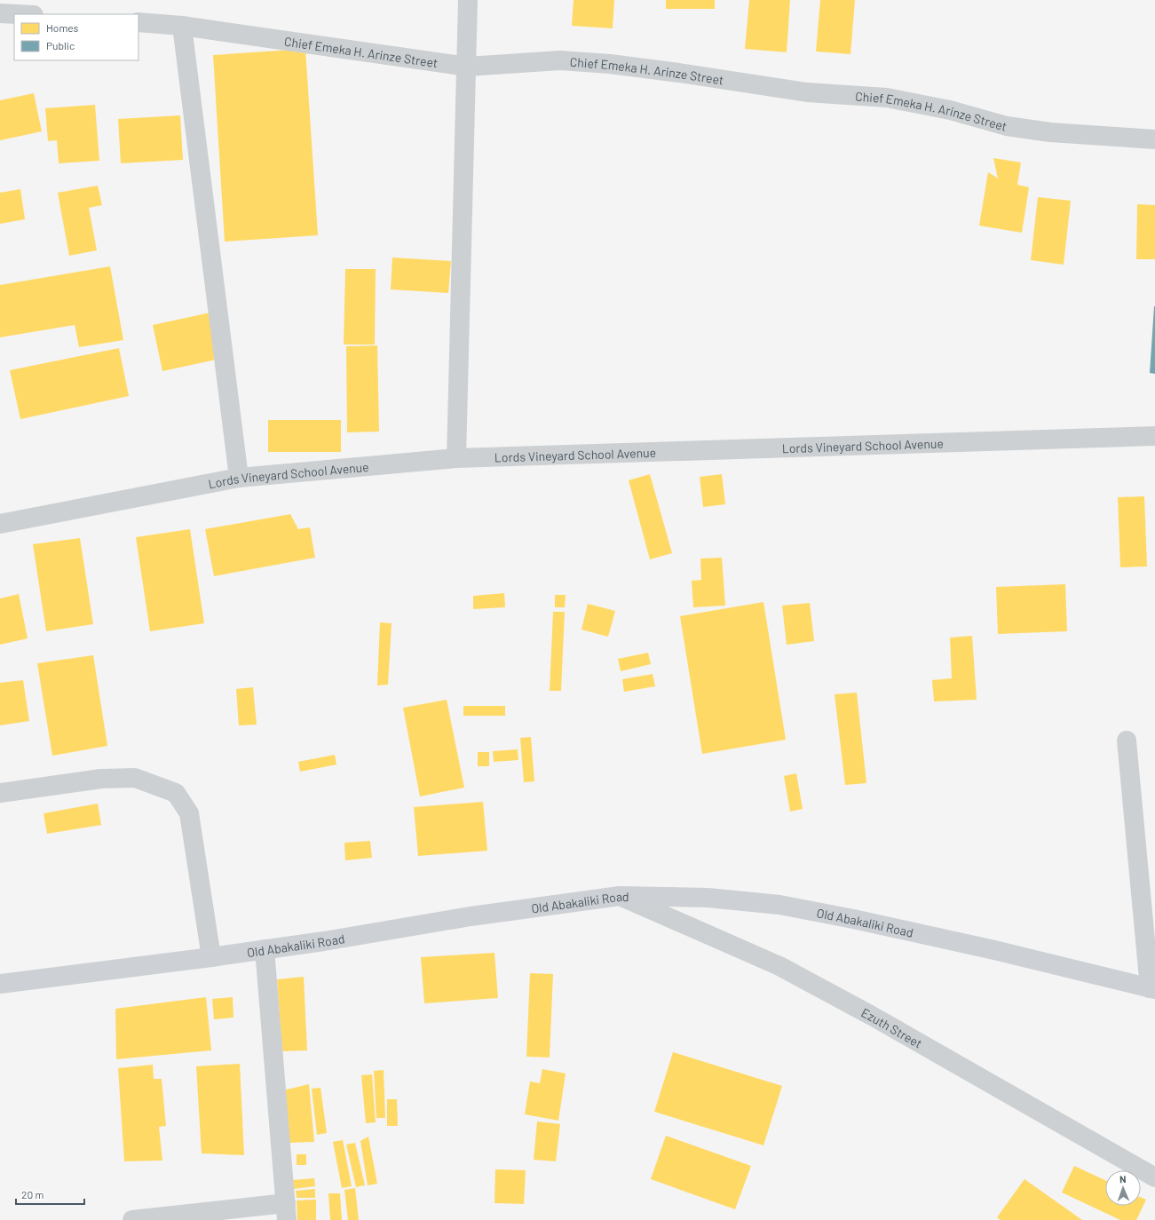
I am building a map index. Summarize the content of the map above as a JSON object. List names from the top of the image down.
{
  "streets": {
    "main road": ["Old Abakaliki Road"],
    "street": ["Chief Emeka H. Arinze Street", "Lords Vineyard School Avenue", "Ezuth Street"]
  },
  "crossings": [
    ["Old Abakaliki Road", "Ezuth Street"]
  ],
  "legend": ["Homes", "Public"],
  "scale_bar": "20 m",
  "north": "top"
}
